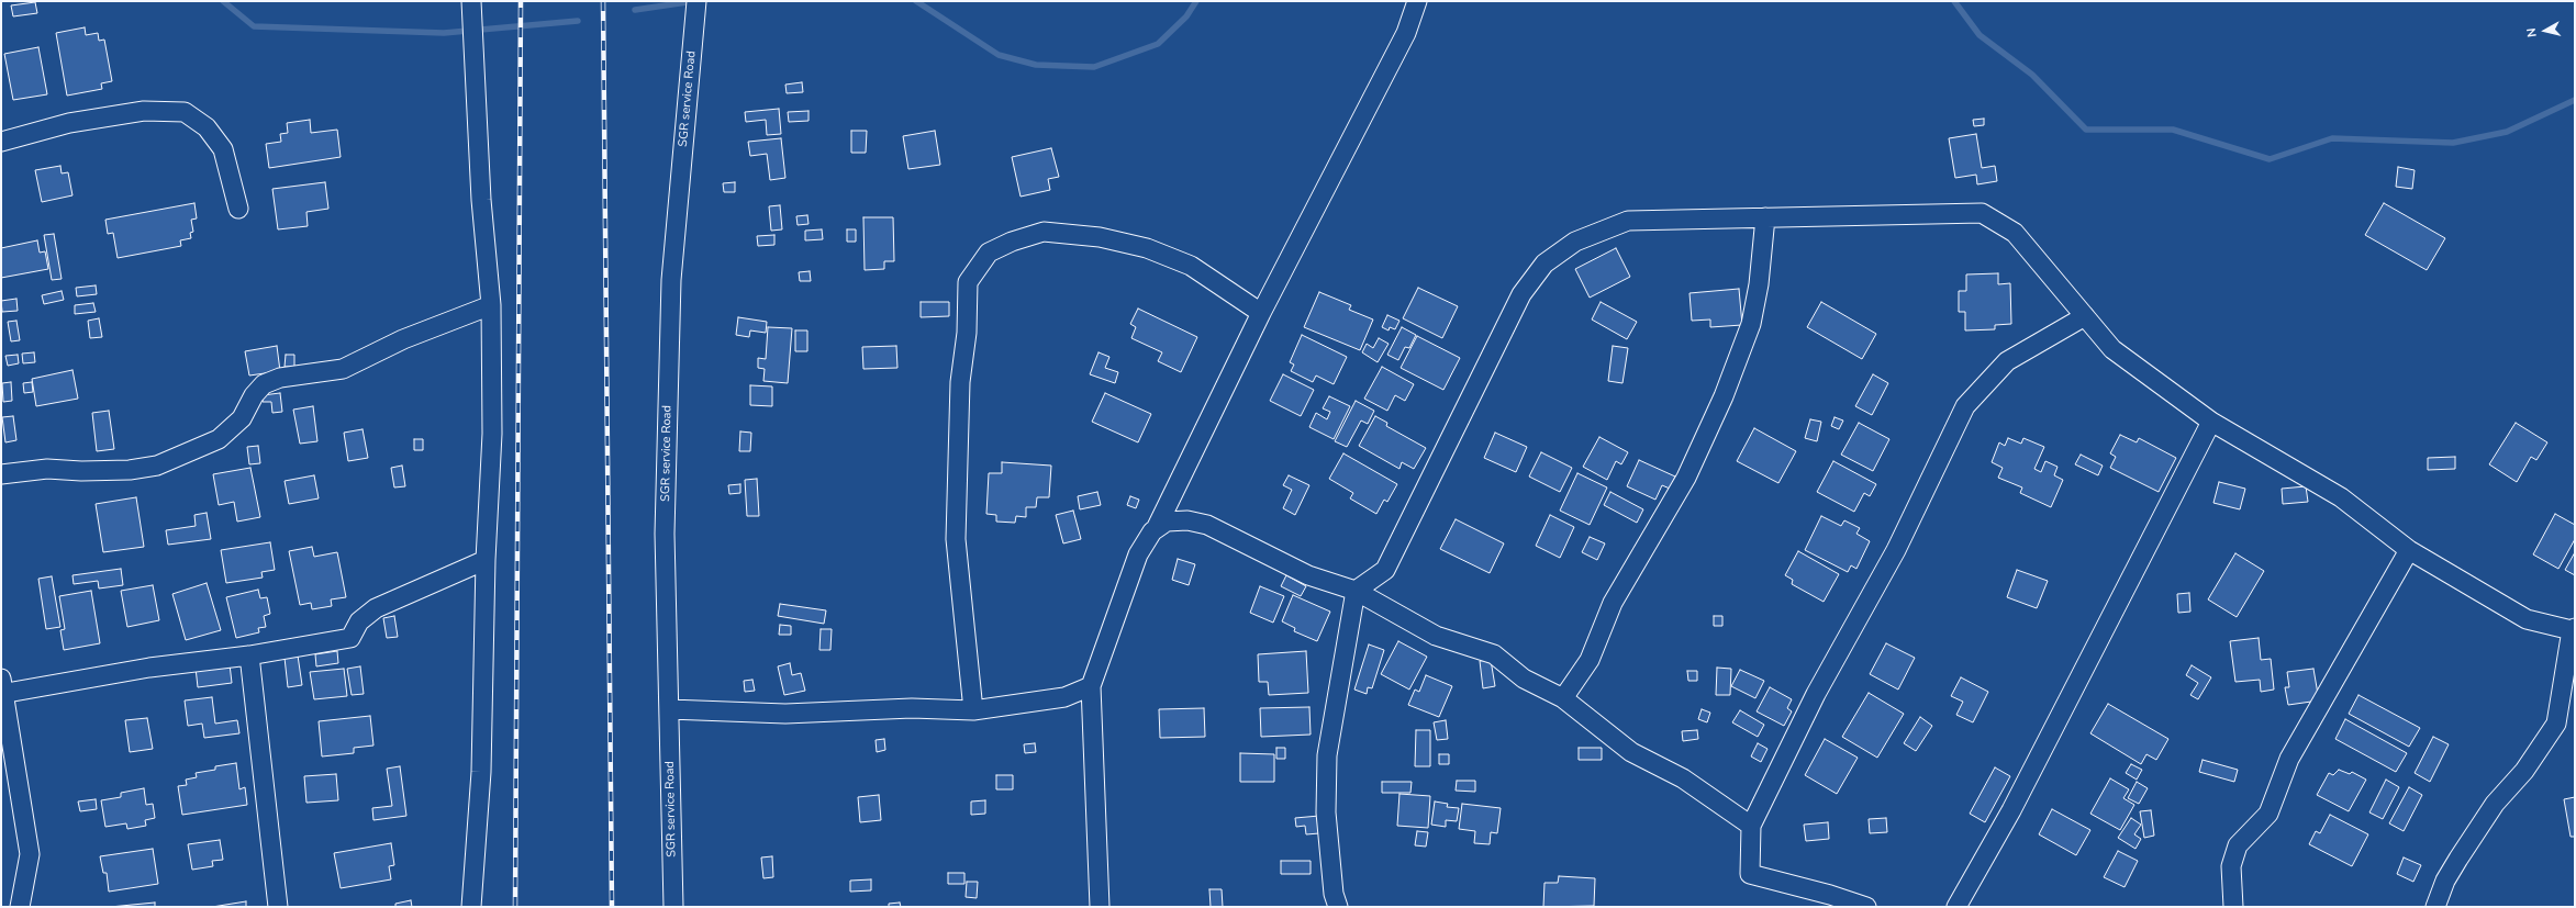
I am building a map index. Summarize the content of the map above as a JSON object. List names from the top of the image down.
{
  "streets": {
    "street": ["SGR service Road"]
  },
  "north": "left"
}
